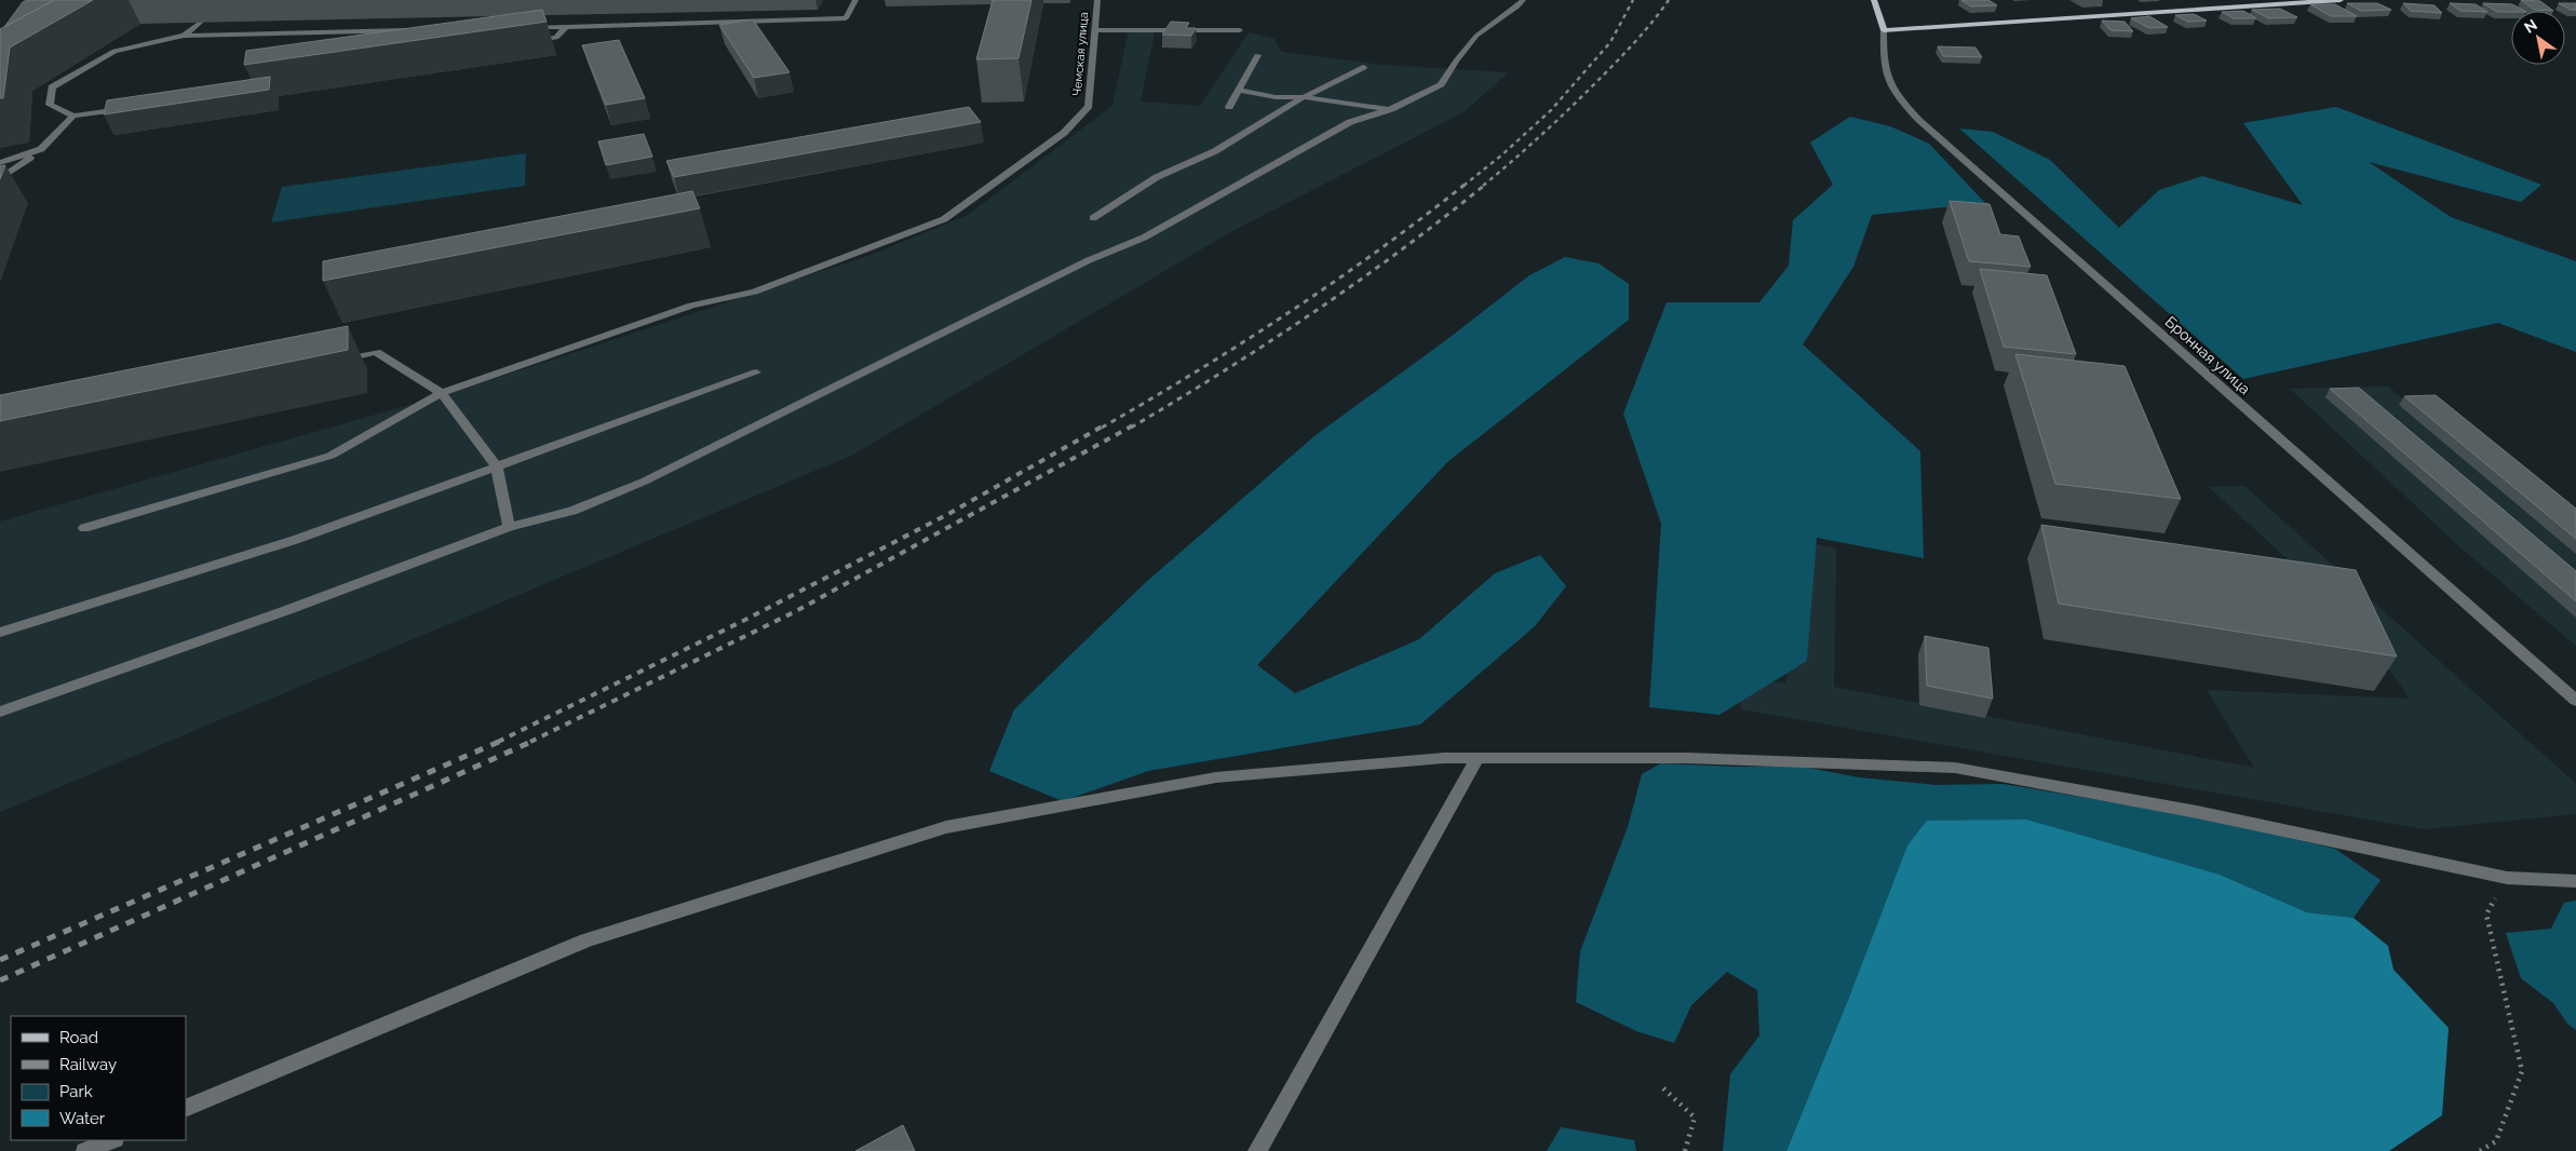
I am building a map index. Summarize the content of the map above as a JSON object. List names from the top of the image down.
{
  "streets": {
    "main road": ["Бронная улица"],
    "street": ["Чемская улица"]
  },
  "legend": [
    "Road",
    "Railway",
    "Park",
    "Water"
  ],
  "north": "top left"
}
